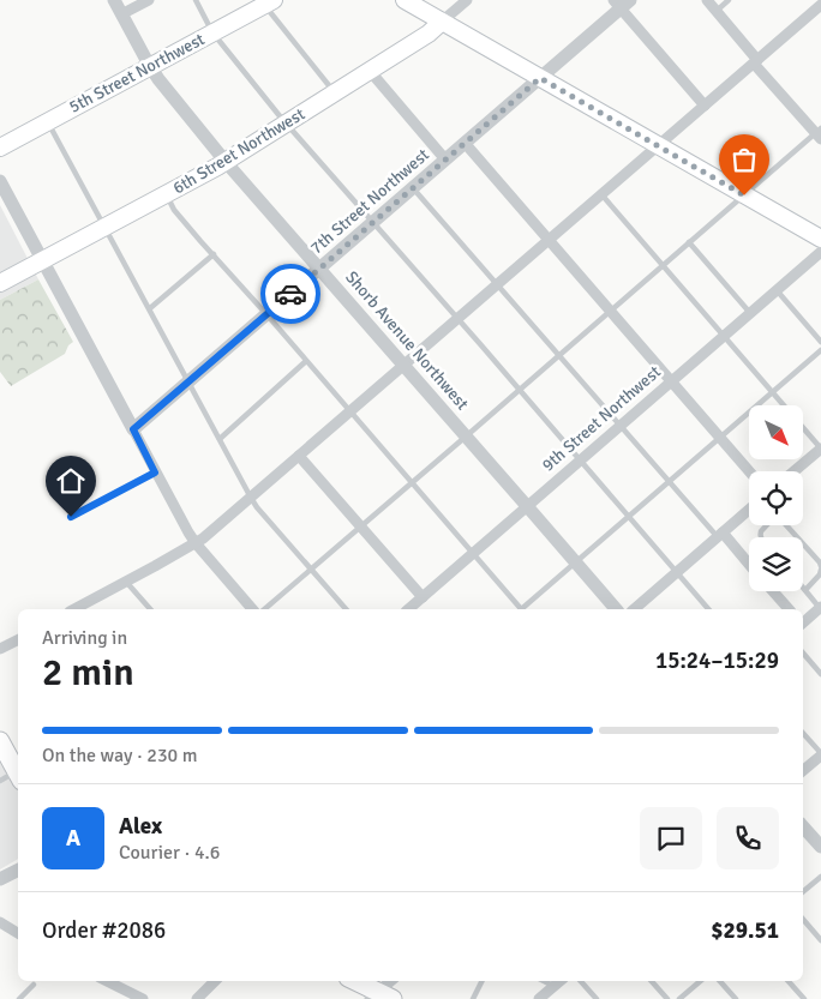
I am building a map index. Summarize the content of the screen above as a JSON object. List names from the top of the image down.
{
  "streets": {
    "main road": ["5th Street Northwest", "6th Street Northwest"],
    "street": ["7th Street Northwest", "Shorb Avenue Northwest", "9th Street Northwest"]
  },
  "crossings": [
    ["5th Street Northwest", "Shorb Avenue Northwest"],
    ["6th Street Northwest", "Shorb Avenue Northwest"],
    ["7th Street Northwest", "Shorb Avenue Northwest"],
    ["Shorb Avenue Northwest", "9th Street Northwest"]
  ],
  "north": "bottom right",
  "page": {
    "heading": ["2 min", "Arriving in", "15:24–15:29"],
    "panel": [
      "Alex",
      "Courier · 4.6",
      "Order #2086",
      "$29.51"
    ],
    "bar": "On the way · 230 m",
    "round": "A"
  }
}
